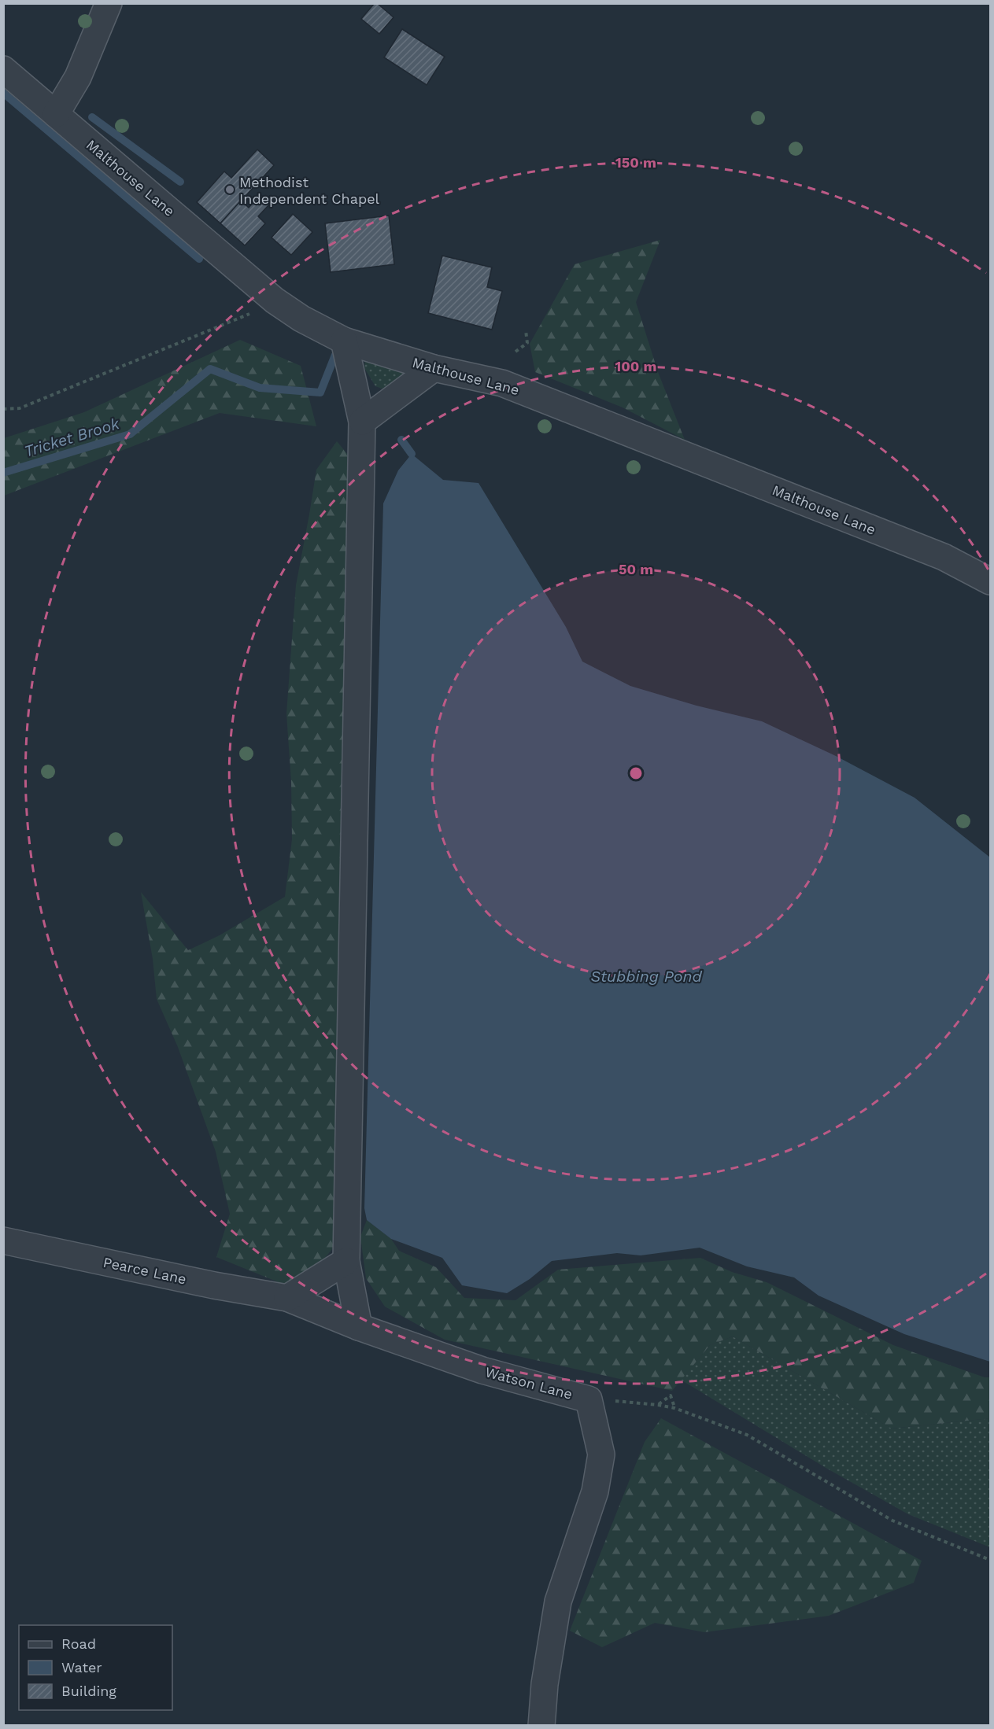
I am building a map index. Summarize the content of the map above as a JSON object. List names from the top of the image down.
{
  "streets": {
    "street": ["Malthouse Lane", "Pearce Lane", "Watson Lane"]
  },
  "crossings": [
    ["Pearce Lane", "Watson Lane"]
  ],
  "water": ["Tricket Brook", "Stubbing Pond"],
  "places": ["Methodist Independent Chapel"],
  "legend": ["Road", "Water", "Building"],
  "rings": ["150 m", "100 m", "50 m"]
}
